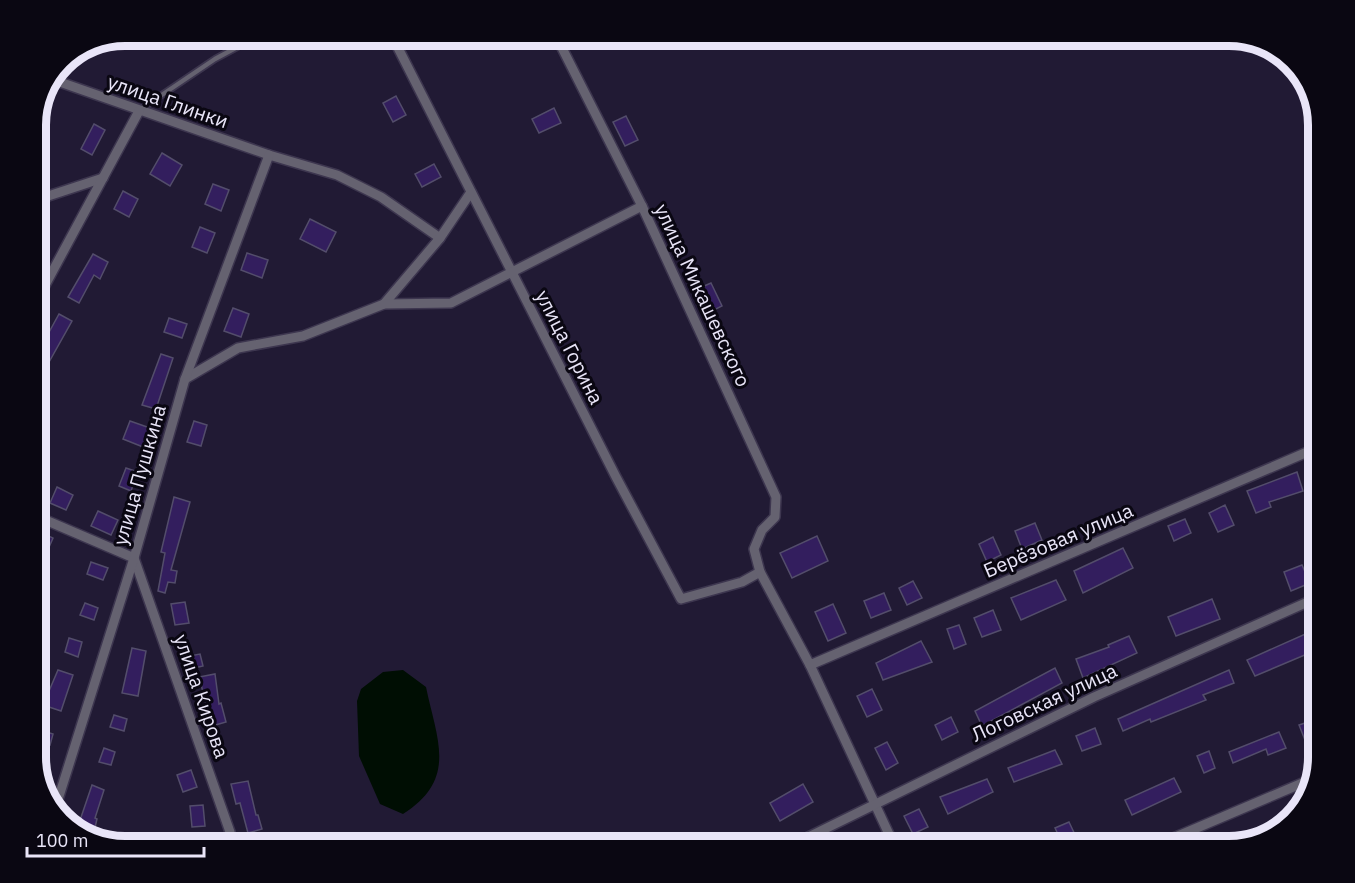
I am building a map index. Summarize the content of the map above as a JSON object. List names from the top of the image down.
{
  "streets": {
    "street": [
      "улица Глинки",
      "улица Микашевского",
      "улица Горина",
      "улица Пушкина",
      "Берёзовая улица",
      "улица Кирова",
      "Логовская улица"
    ]
  },
  "crossings": [
    ["улица Глинки", "улица Пушкина"],
    ["улица Микашевского", "улица Горина"],
    ["улица Пушкина", "улица Кирова"]
  ],
  "scale_bar": "100 m"
}
